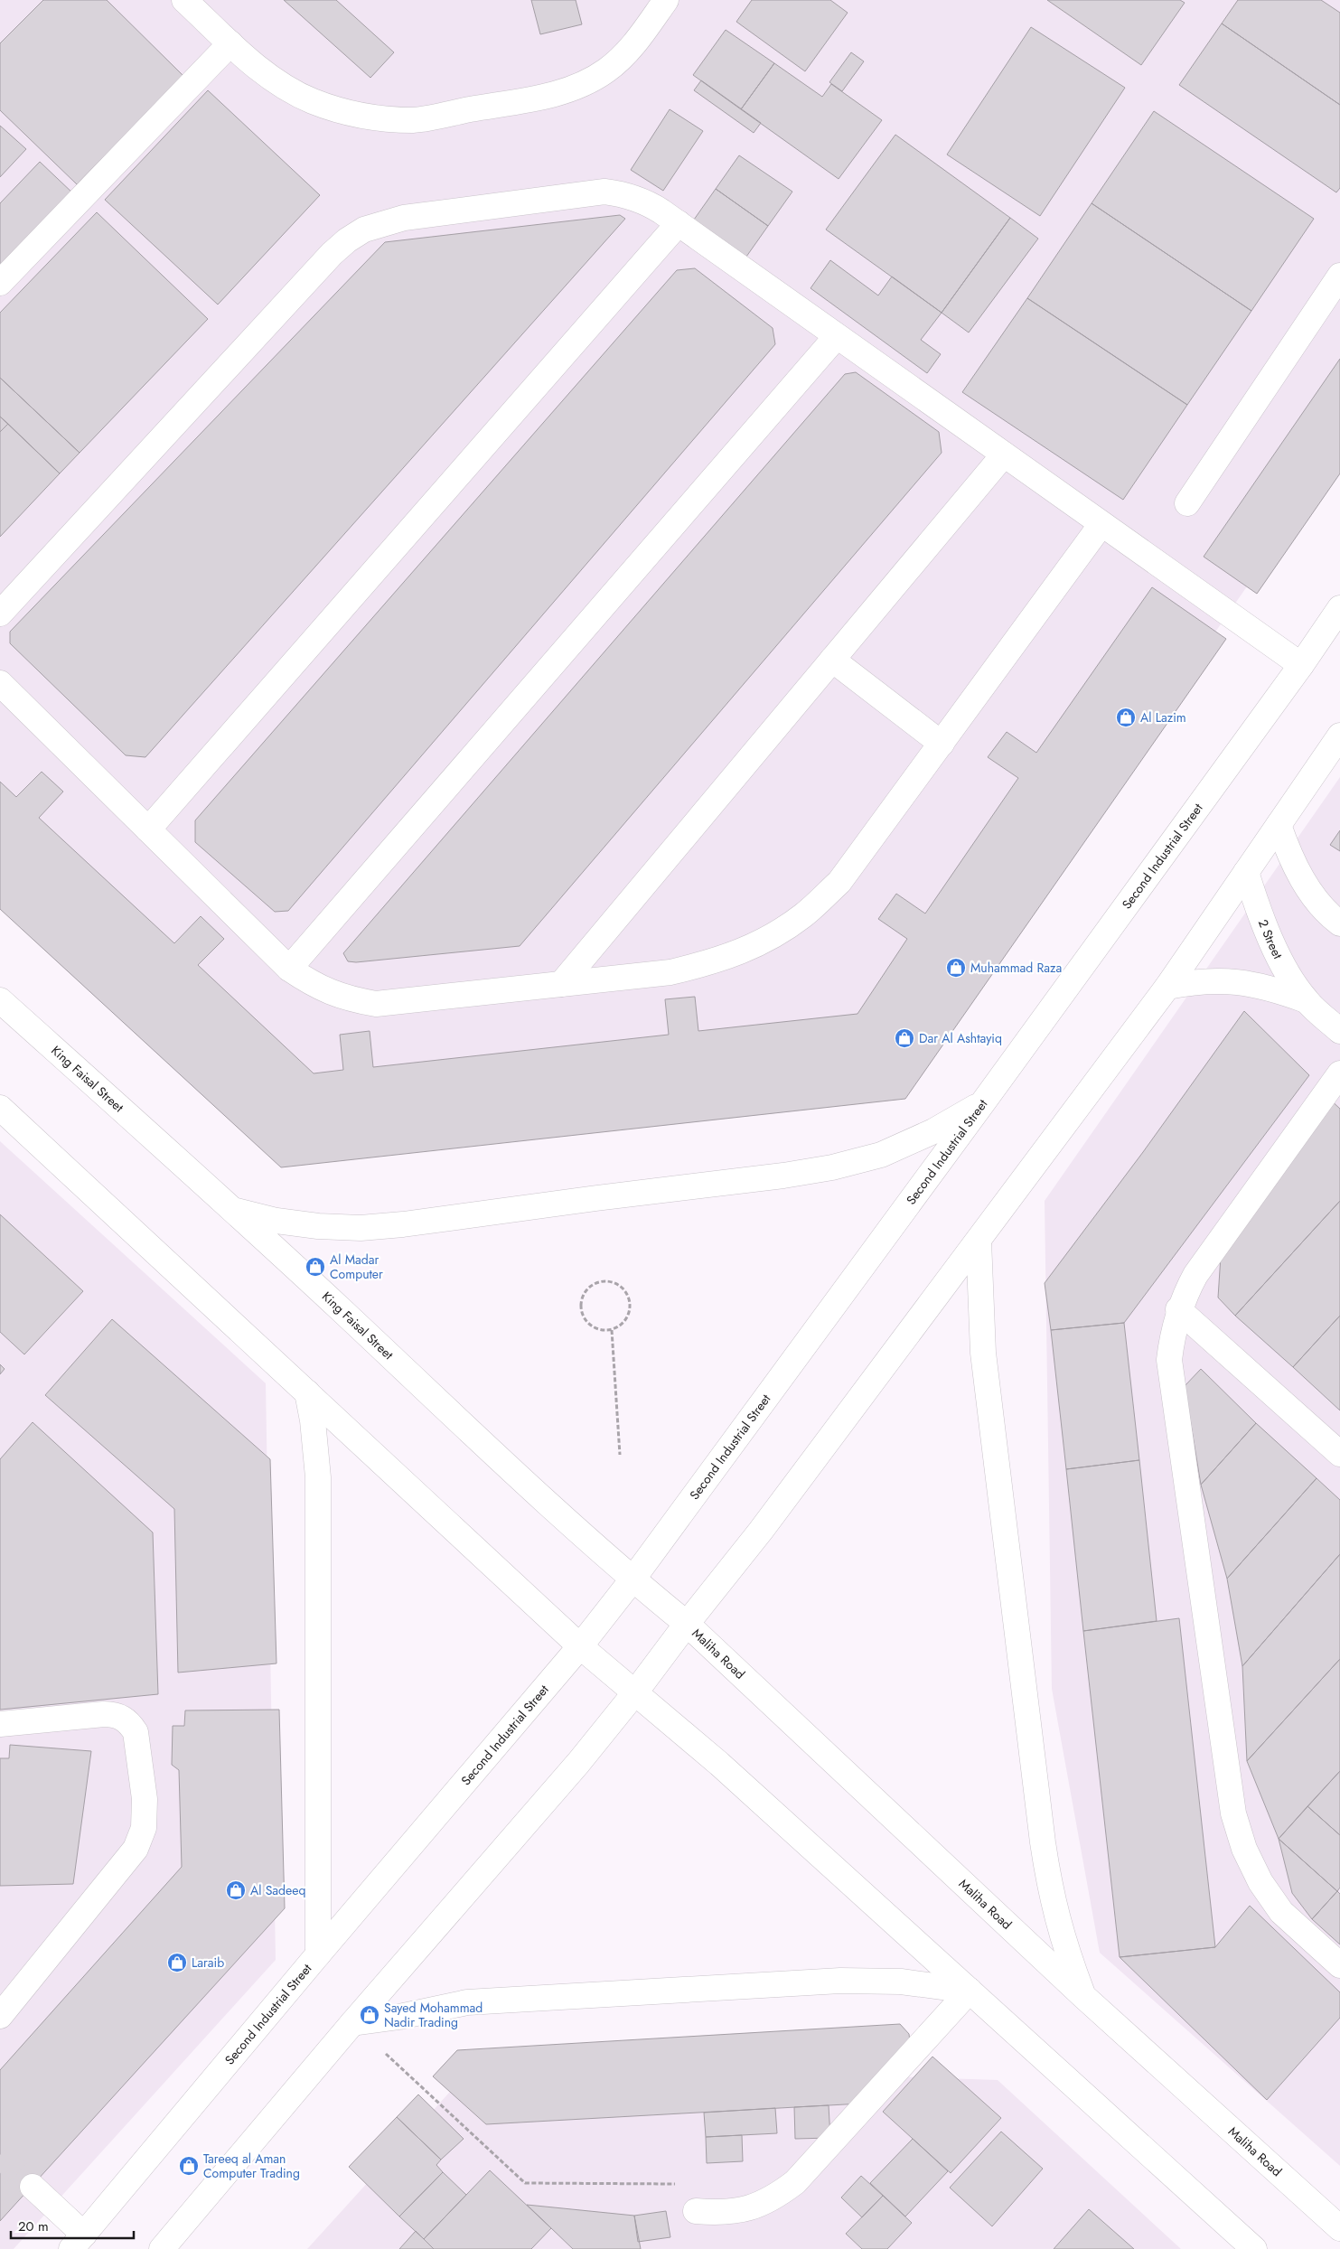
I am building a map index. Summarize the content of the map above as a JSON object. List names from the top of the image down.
{
  "streets": {
    "main road": [
      "Second Industrial Street",
      "2 Street",
      "King Faisal Street",
      "Maliha Road"
    ]
  },
  "crossings": [
    ["Second Industrial Street", "King Faisal Street"],
    ["Second Industrial Street", "Maliha Road"],
    ["King Faisal Street", "Maliha Road"]
  ],
  "places": {
    "shop": [
      "Al Lazim",
      "Muhammad Raza",
      "Dar Al Ashtayiq",
      "Al Madar Computer",
      "Al Sadeeq",
      "Laraib",
      "Sayed Mohammad Nadir Trading",
      "Tareeq al Aman Computer Trading"
    ]
  },
  "scale_bar": "20 m"
}
